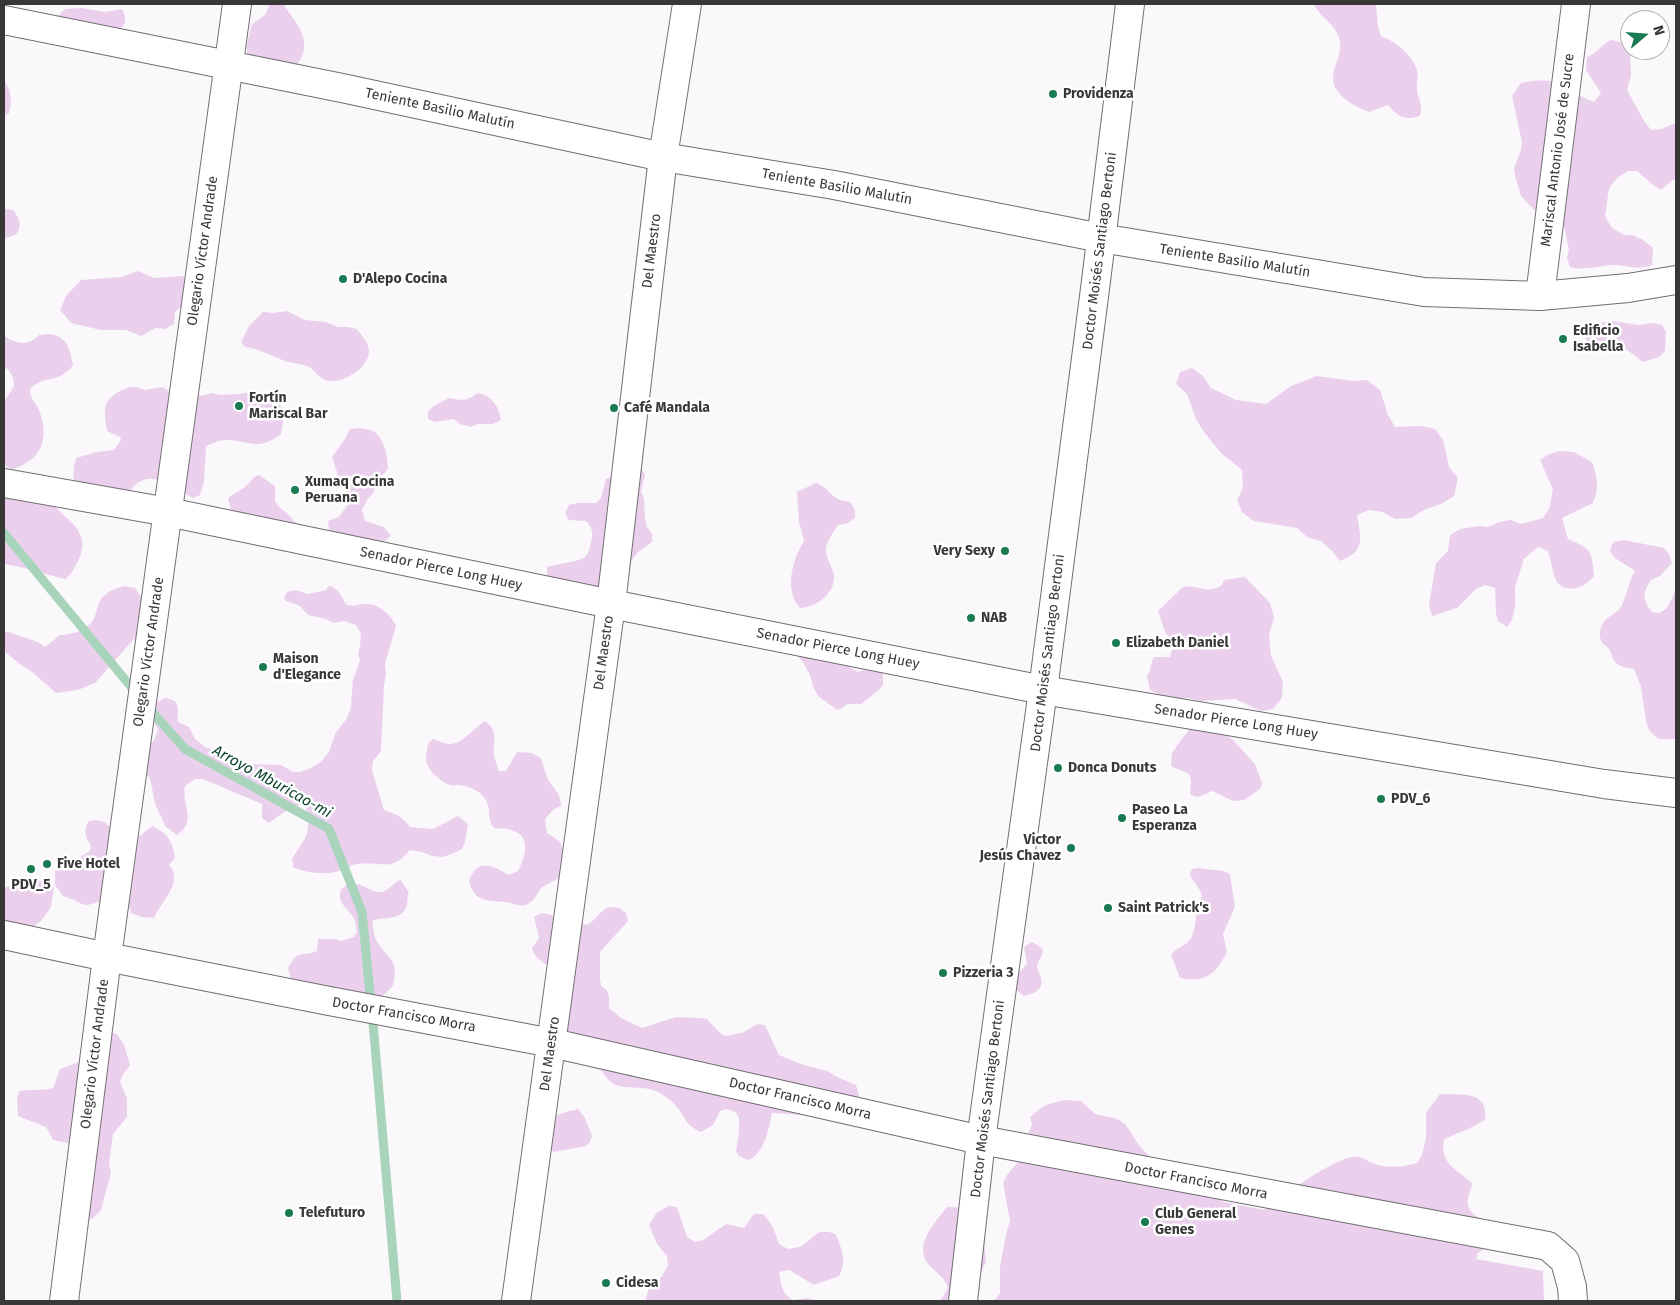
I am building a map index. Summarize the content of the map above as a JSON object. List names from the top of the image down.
{
  "streets": {
    "street": [
      "Teniente Basilio Malutín",
      "Mariscal Antonio José de Sucre",
      "Olegario Víctor Andrade",
      "Del Maestro",
      "Doctor Moisés Santiago Bertoni",
      "Senador Pierce Long Huey",
      "Doctor Francisco Morra"
    ]
  },
  "crossings": [
    ["Teniente Basilio Malutín", "Mariscal Antonio José de Sucre"],
    ["Teniente Basilio Malutín", "Olegario Víctor Andrade"],
    ["Teniente Basilio Malutín", "Del Maestro"],
    ["Teniente Basilio Malutín", "Doctor Moisés Santiago Bertoni"],
    ["Olegario Víctor Andrade", "Senador Pierce Long Huey"],
    ["Olegario Víctor Andrade", "Doctor Francisco Morra"],
    ["Del Maestro", "Senador Pierce Long Huey"],
    ["Del Maestro", "Doctor Francisco Morra"],
    ["Doctor Moisés Santiago Bertoni", "Senador Pierce Long Huey"],
    ["Doctor Moisés Santiago Bertoni", "Doctor Francisco Morra"]
  ],
  "water": ["Arroyo Mburicao-mi"],
  "places": [
    "Providenza",
    "D'Alepo Cocina",
    "Edificio Isabella",
    "Fortín Mariscal Bar",
    "Café Mandala",
    "Xumaq Cocina Peruana",
    "Very Sexy",
    "NAB",
    "Elizabeth Daniel",
    "Maison d'Elegance",
    "Donca Donuts",
    "PDV_6",
    "Paseo La Esperanza",
    "Victor Jesús Chavez",
    "Five Hotel",
    "PDV_5",
    "Saint Patrick's",
    "Pizzeria 3",
    "Telefuturo",
    "Club General Genes",
    "Cidesa"
  ],
  "north": "right"
}
